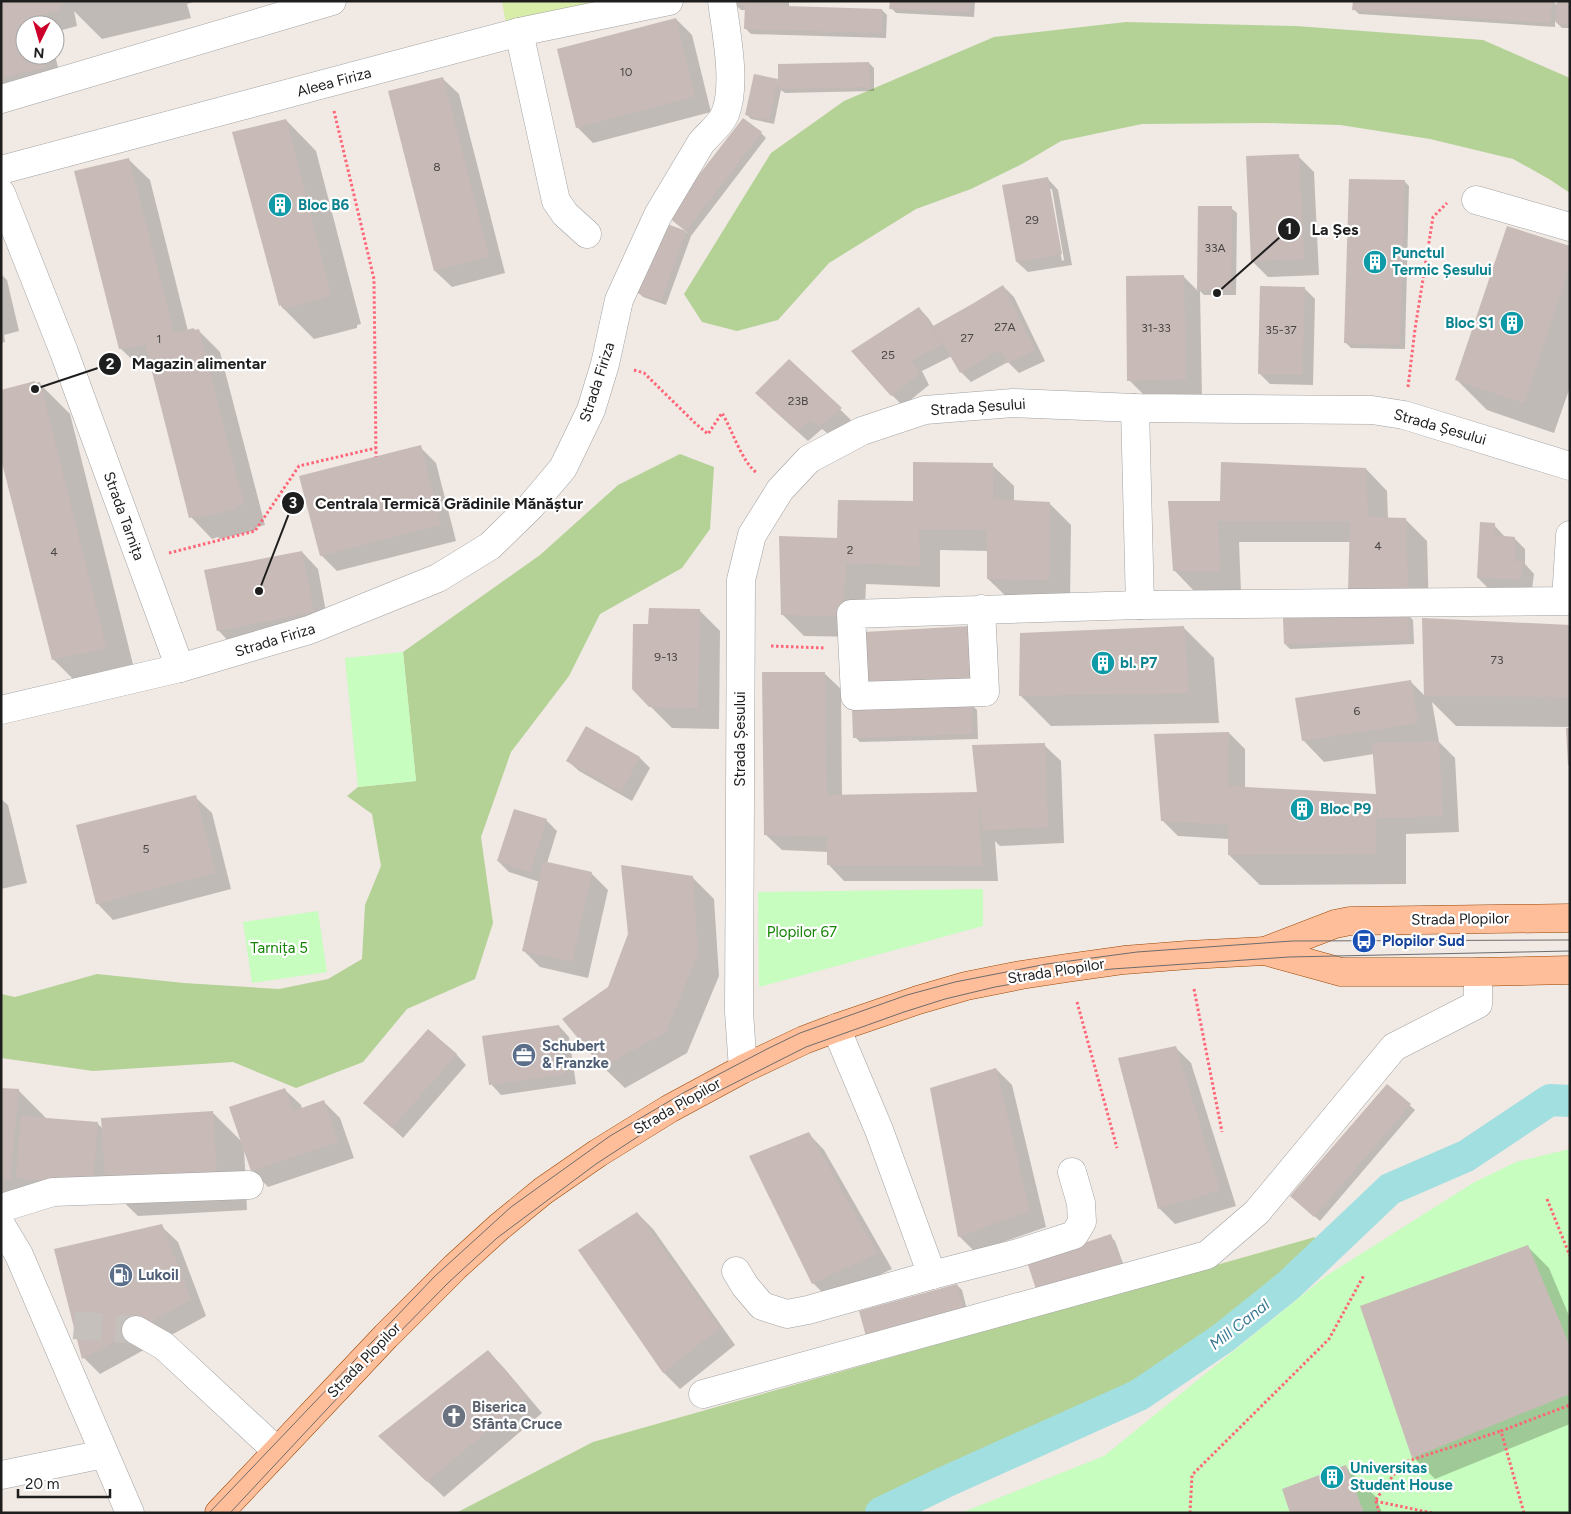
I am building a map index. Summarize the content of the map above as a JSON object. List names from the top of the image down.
{
  "streets": {
    "main road": ["Strada Plopilor"],
    "street": [
      "Aleea Firiza",
      "Strada Firiza",
      "Strada Șesului",
      "Strada Tarnița"
    ]
  },
  "crossings": [
    ["Strada Firiza", "Strada Tarnița"],
    ["Strada Șesului", "Strada Plopilor"]
  ],
  "water": ["Mill Canal"],
  "parks": ["Plopilor 67", "Tarnița 5"],
  "places": {
    "building": [
      "Bloc B6",
      "Punctul Termic Șesului",
      "Bloc S1",
      "bl. P7",
      "Bloc P9",
      "Universitas Student House"
    ],
    "other": ["La Șes", "Magazin alimentar", "Centrala Termică Grădinile Mănăștur"],
    "bus stop": ["Plopilor Sud"],
    "office": ["Schubert & Franzke"],
    "fuel station": ["Lukoil"],
    "church": ["Biserica Sfânta Cruce"]
  },
  "house_numbers": [
    "10",
    "8",
    "29",
    "33A",
    "27A",
    "31-33",
    "35-37",
    "27",
    "1",
    "25",
    "23B",
    "4",
    "2",
    "4",
    "9-13",
    "73",
    "6",
    "5"
  ],
  "scale_bar": "20 m",
  "north": "bottom"
}
